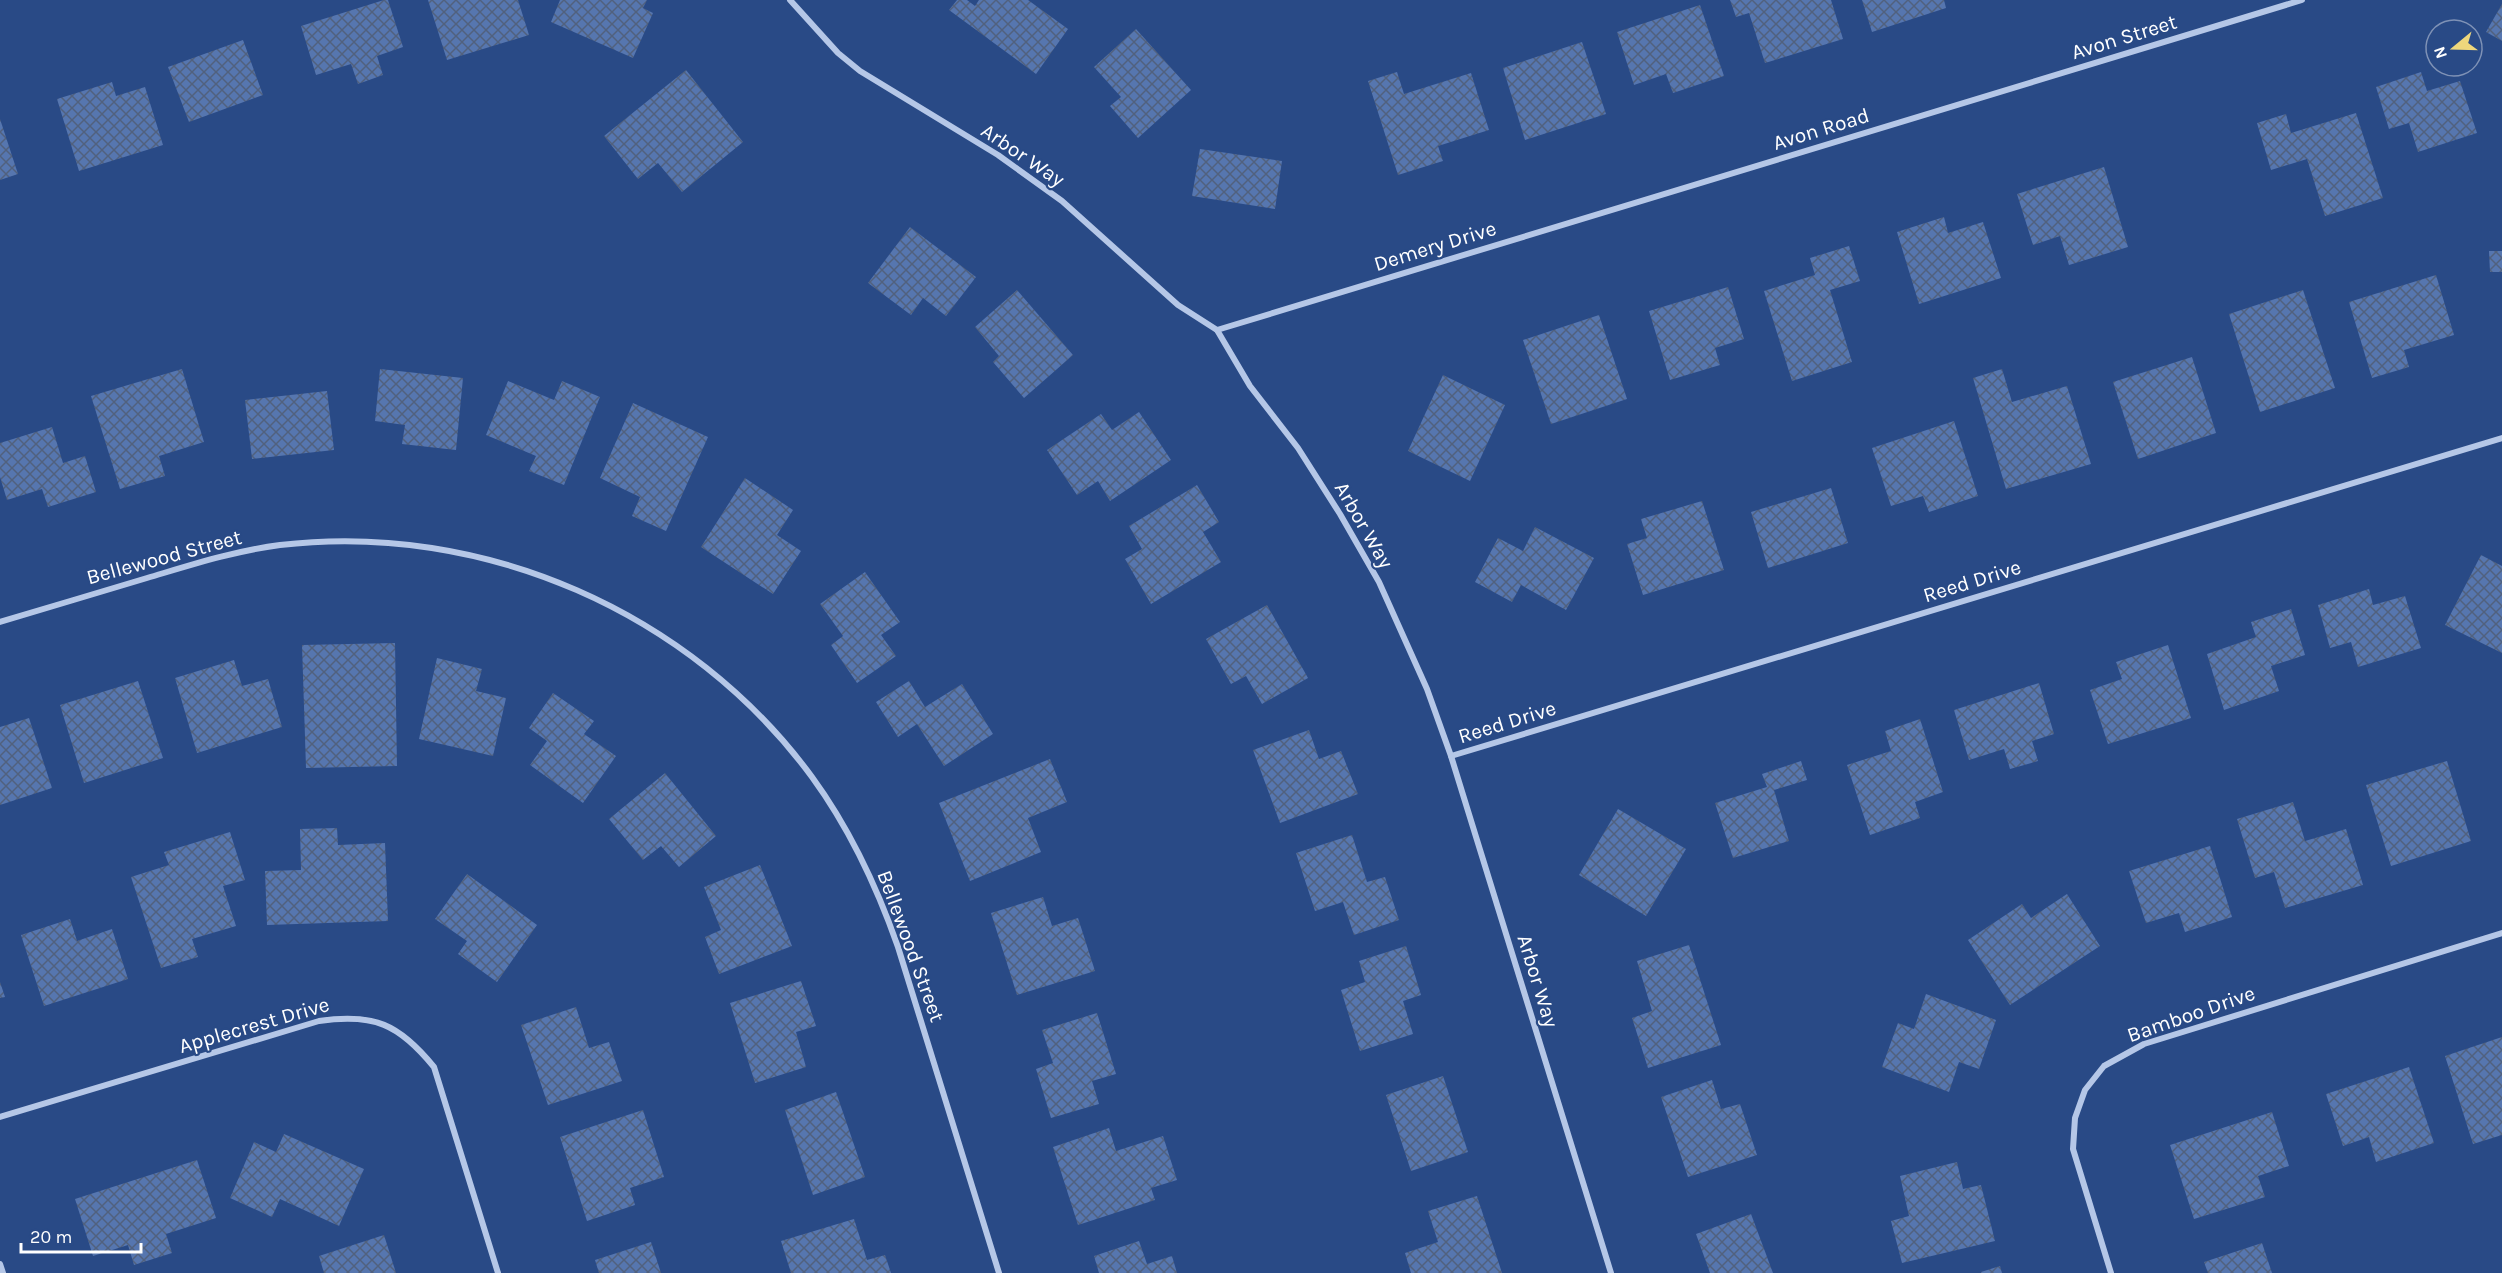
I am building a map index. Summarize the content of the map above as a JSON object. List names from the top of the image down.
{
  "streets": {
    "street": [
      "Avon Street",
      "Avon Road",
      "Arbor Way",
      "Demery Drive",
      "Bellewood Street",
      "Reed Drive",
      "Bamboo Drive",
      "Applecrest Drive"
    ]
  },
  "crossings": [
    ["Avon Street", "Avon Road"],
    ["Avon Road", "Demery Drive"],
    ["Arbor Way", "Demery Drive"],
    ["Arbor Way", "Reed Drive"]
  ],
  "scale_bar": "20 m",
  "north": "left"
}
